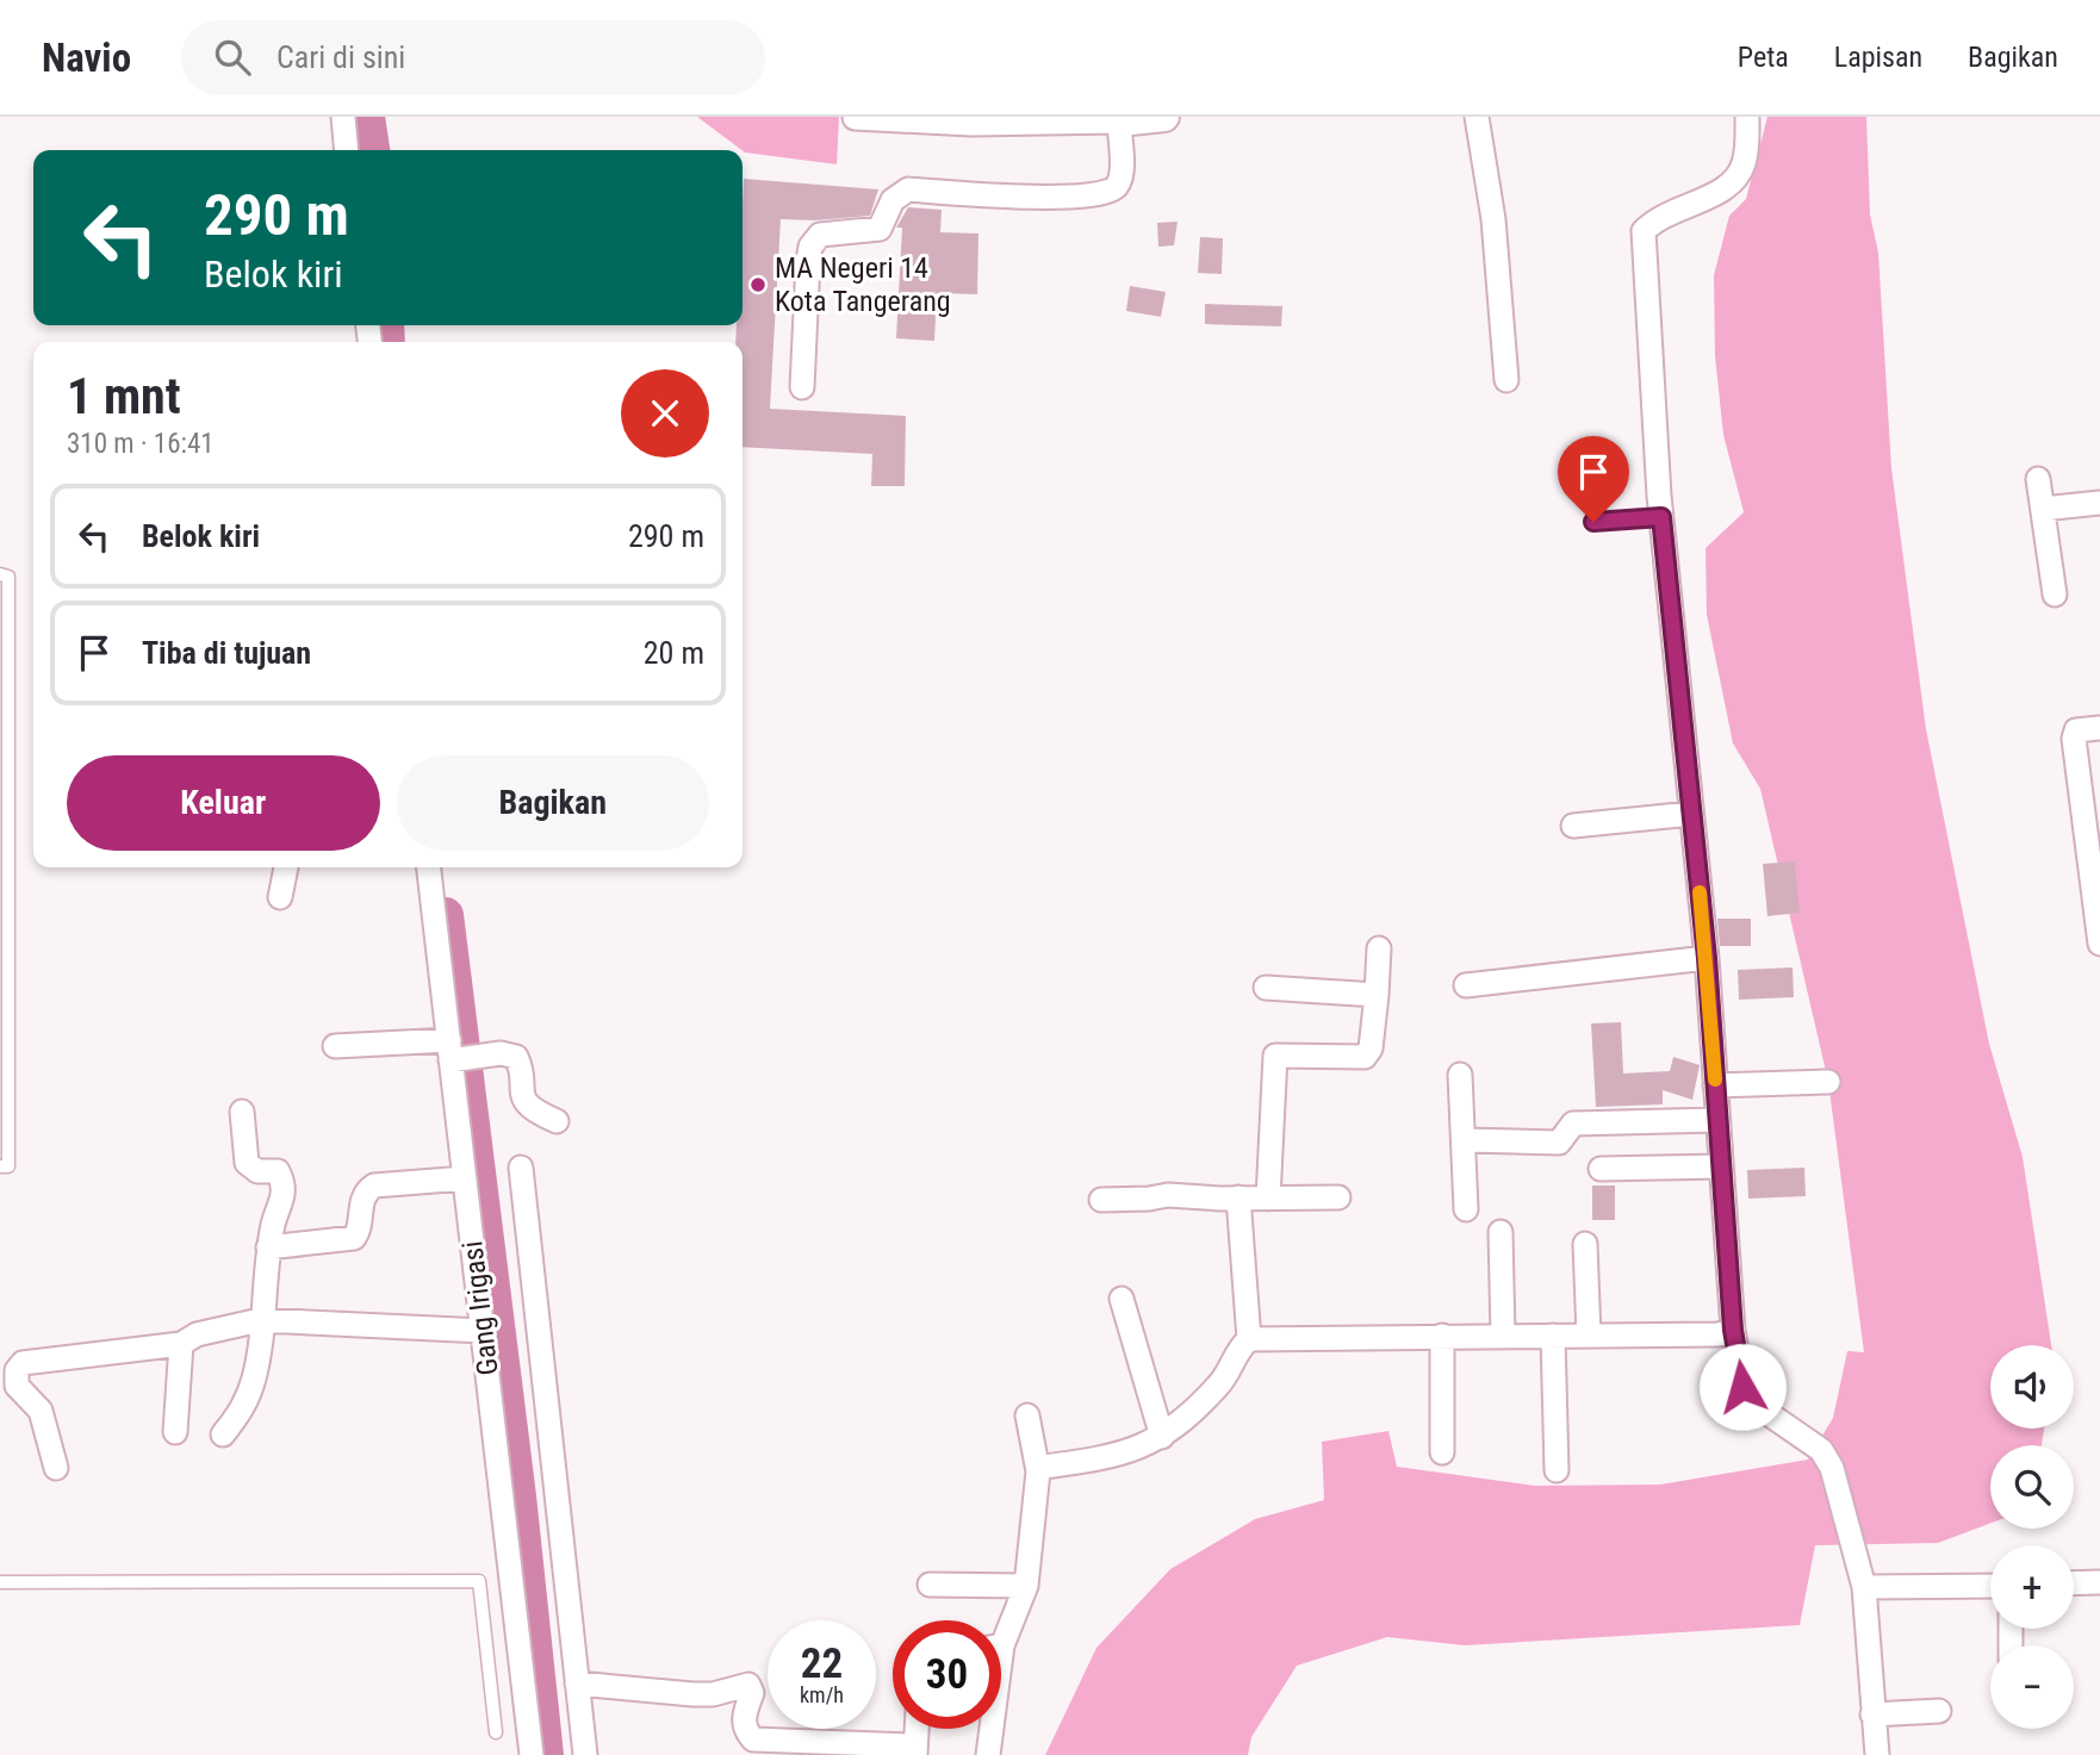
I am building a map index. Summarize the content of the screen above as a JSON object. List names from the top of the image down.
{
  "streets": {
    "street": ["Gang Irigasi"]
  },
  "places": ["MA Negeri 14 Kota Tangerang"],
  "page": {
    "header": "Navio",
    "search": "Cari di sini",
    "nav": ["Peta", "Lapisan", "Bagikan"],
    "turn": ["290 m", "Belok kiri"],
    "heading": ["1 mnt", "310 m · 16:41"],
    "list": [
      {
        "name": "Belok kiri",
        "value": "290 m"
      },
      {
        "name": "Tiba di tujuan",
        "value": "20 m"
      }
    ],
    "buttons": ["Keluar", "Bagikan"],
    "map_buttons": ["+", "−"],
    "speed": "22 km/h",
    "limit": "30"
  }
}
